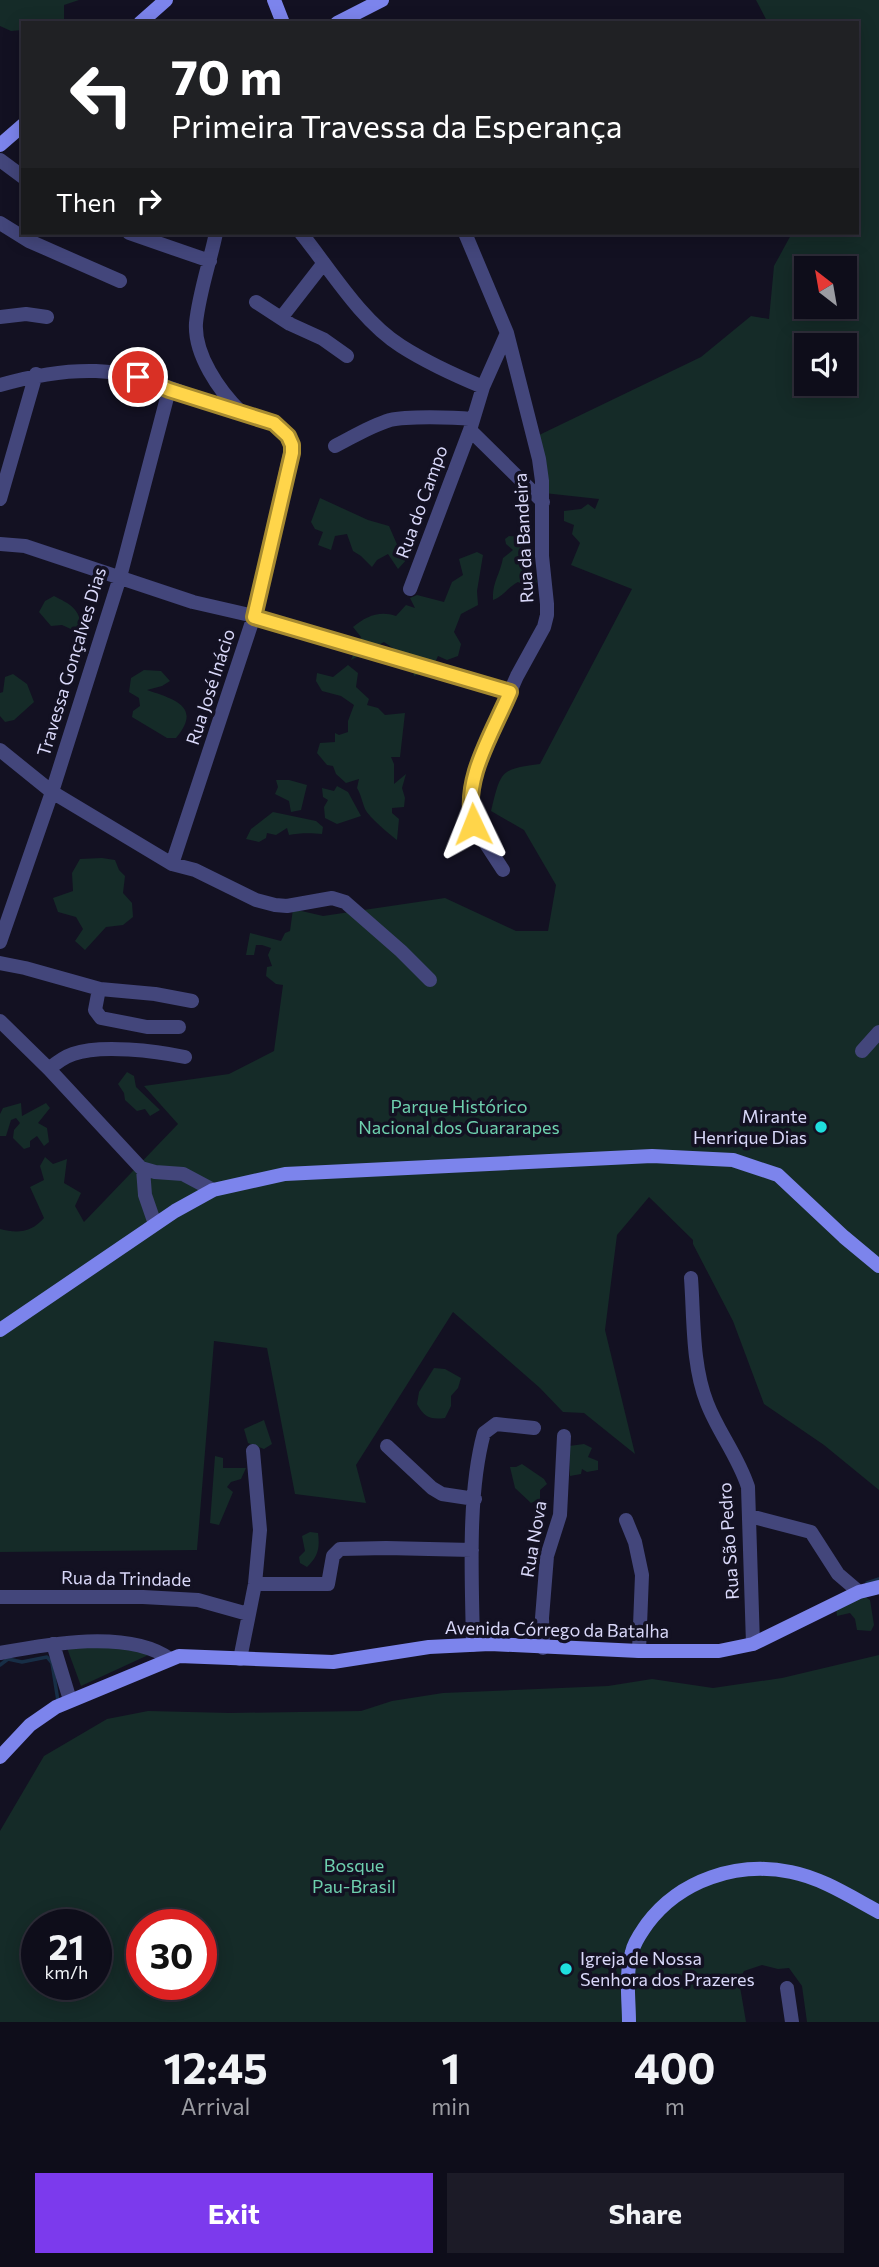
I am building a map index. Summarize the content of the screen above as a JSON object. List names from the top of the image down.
{
  "streets": {
    "main road": ["Avenida Córrego da Batalha"],
    "street": [
      "Rua do Campo",
      "Rua da Bandeira",
      "Travessa Gonçalves Dias",
      "Rua José Inácio",
      "Rua Nova",
      "Rua São Pedro",
      "Rua da Trindade"
    ]
  },
  "crossings": [
    ["Rua do Campo", "Rua da Bandeira"],
    ["Rua Nova", "Avenida Córrego da Batalha"],
    ["Rua São Pedro", "Avenida Córrego da Batalha"]
  ],
  "parks": ["Parque Histórico Nacional dos Guararapes", "Bosque Pau-Brasil"],
  "places": ["Mirante Henrique Dias", "Igreja de Nossa Senhora dos Prazeres"],
  "north": "top left",
  "page": {
    "turn": ["70 m", "Primeira Travessa da Esperança"],
    "then": "Then",
    "speed": "21 km/h",
    "limit": "30",
    "eta": [
      "12:45",
      "Arrival",
      "1",
      "min",
      "400",
      "m"
    ],
    "buttons": ["Exit", "Share"]
  }
}
